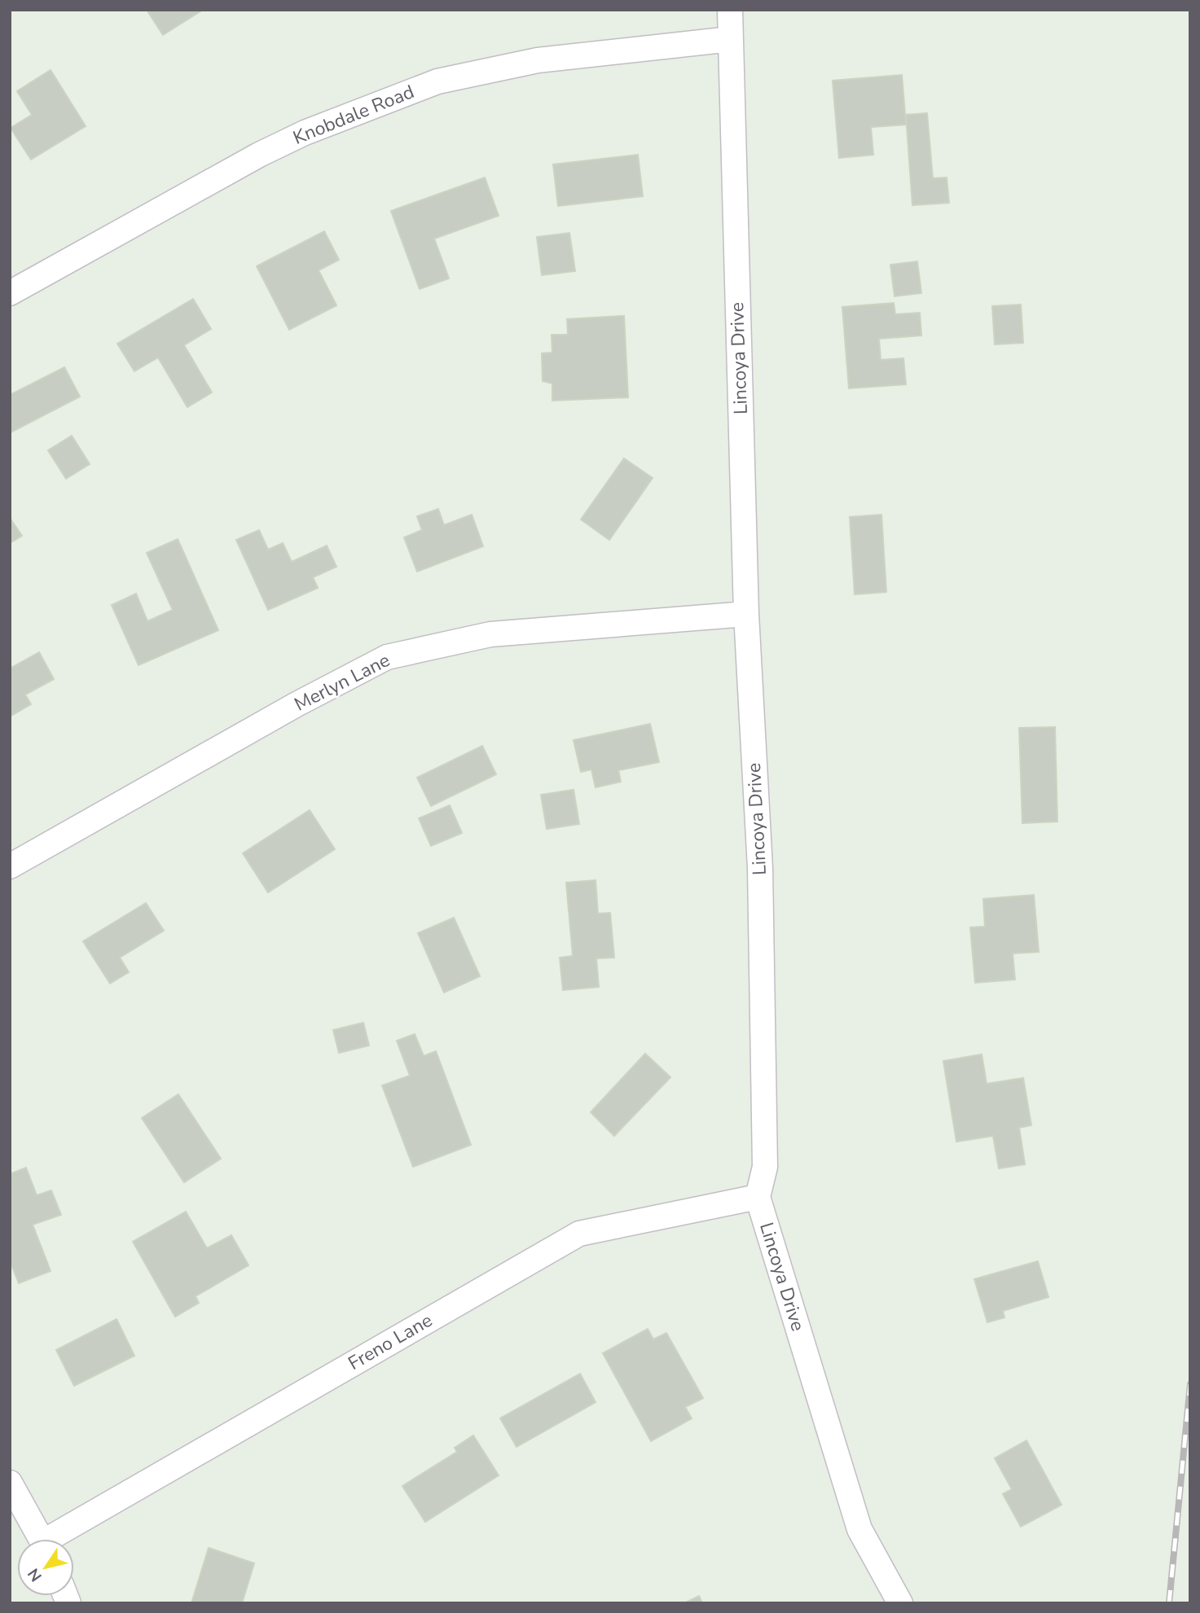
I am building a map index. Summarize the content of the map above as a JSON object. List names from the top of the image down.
{
  "streets": {
    "street": [
      "Knobdale Road",
      "Lincoya Drive",
      "Merlyn Lane",
      "Freno Lane"
    ]
  },
  "crossings": [
    ["Knobdale Road", "Lincoya Drive"],
    ["Lincoya Drive", "Merlyn Lane"],
    ["Lincoya Drive", "Freno Lane"]
  ],
  "north": "bottom left"
}
